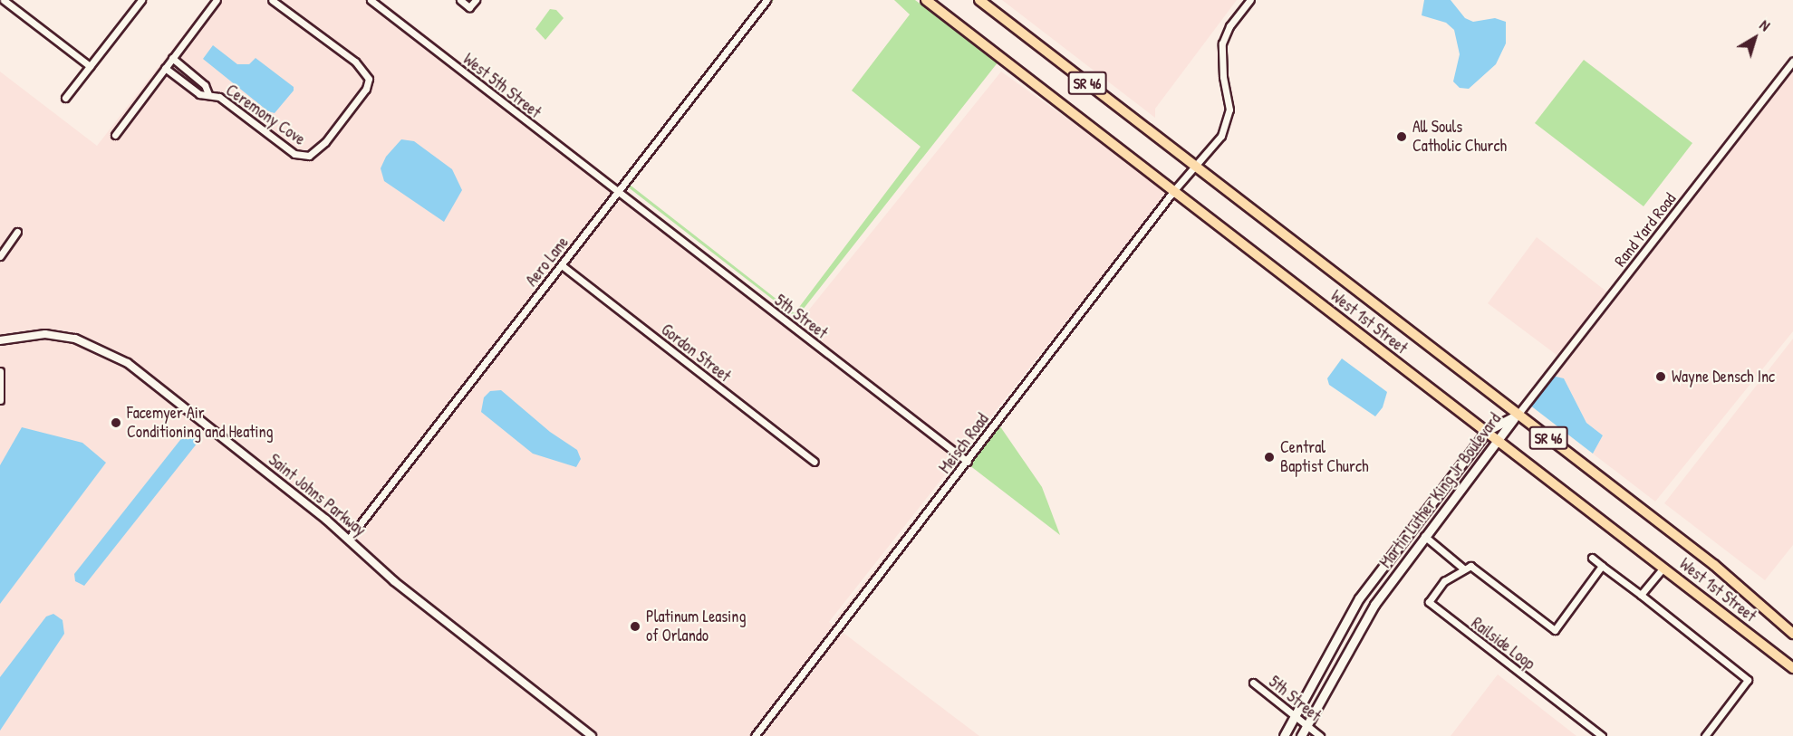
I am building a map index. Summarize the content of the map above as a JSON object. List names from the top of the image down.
{
  "streets": {
    "main road": ["SR 46", "West 1st Street", "Martin Luther King Jr Boulevard"],
    "street": [
      "West 5th Street",
      "Ceremony Cove",
      "Rand Yard Road",
      "Aero Lane",
      "5th Street",
      "Gordon Street",
      "Meisch Road",
      "Saint Johns Parkway",
      "Railside Loop"
    ]
  },
  "crossings": [
    ["West 5th Street", "Aero Lane"],
    ["West 5th Street", "5th Street"],
    ["Rand Yard Road", "West 1st Street"],
    ["Rand Yard Road", "Martin Luther King Jr Boulevard"],
    ["Aero Lane", "5th Street"],
    ["Aero Lane", "Gordon Street"],
    ["Aero Lane", "Saint Johns Parkway"],
    ["5th Street", "Meisch Road"],
    ["5th Street", "Martin Luther King Jr Boulevard"],
    ["West 1st Street", "Meisch Road"],
    ["West 1st Street", "Martin Luther King Jr Boulevard"]
  ],
  "places": [
    "All Souls Catholic Church",
    "Wayne Densch Inc",
    "Facemyer Air Conditioning and Heating",
    "Central Baptist Church",
    "Platinum Leasing of Orlando"
  ],
  "north": "top right"
}
